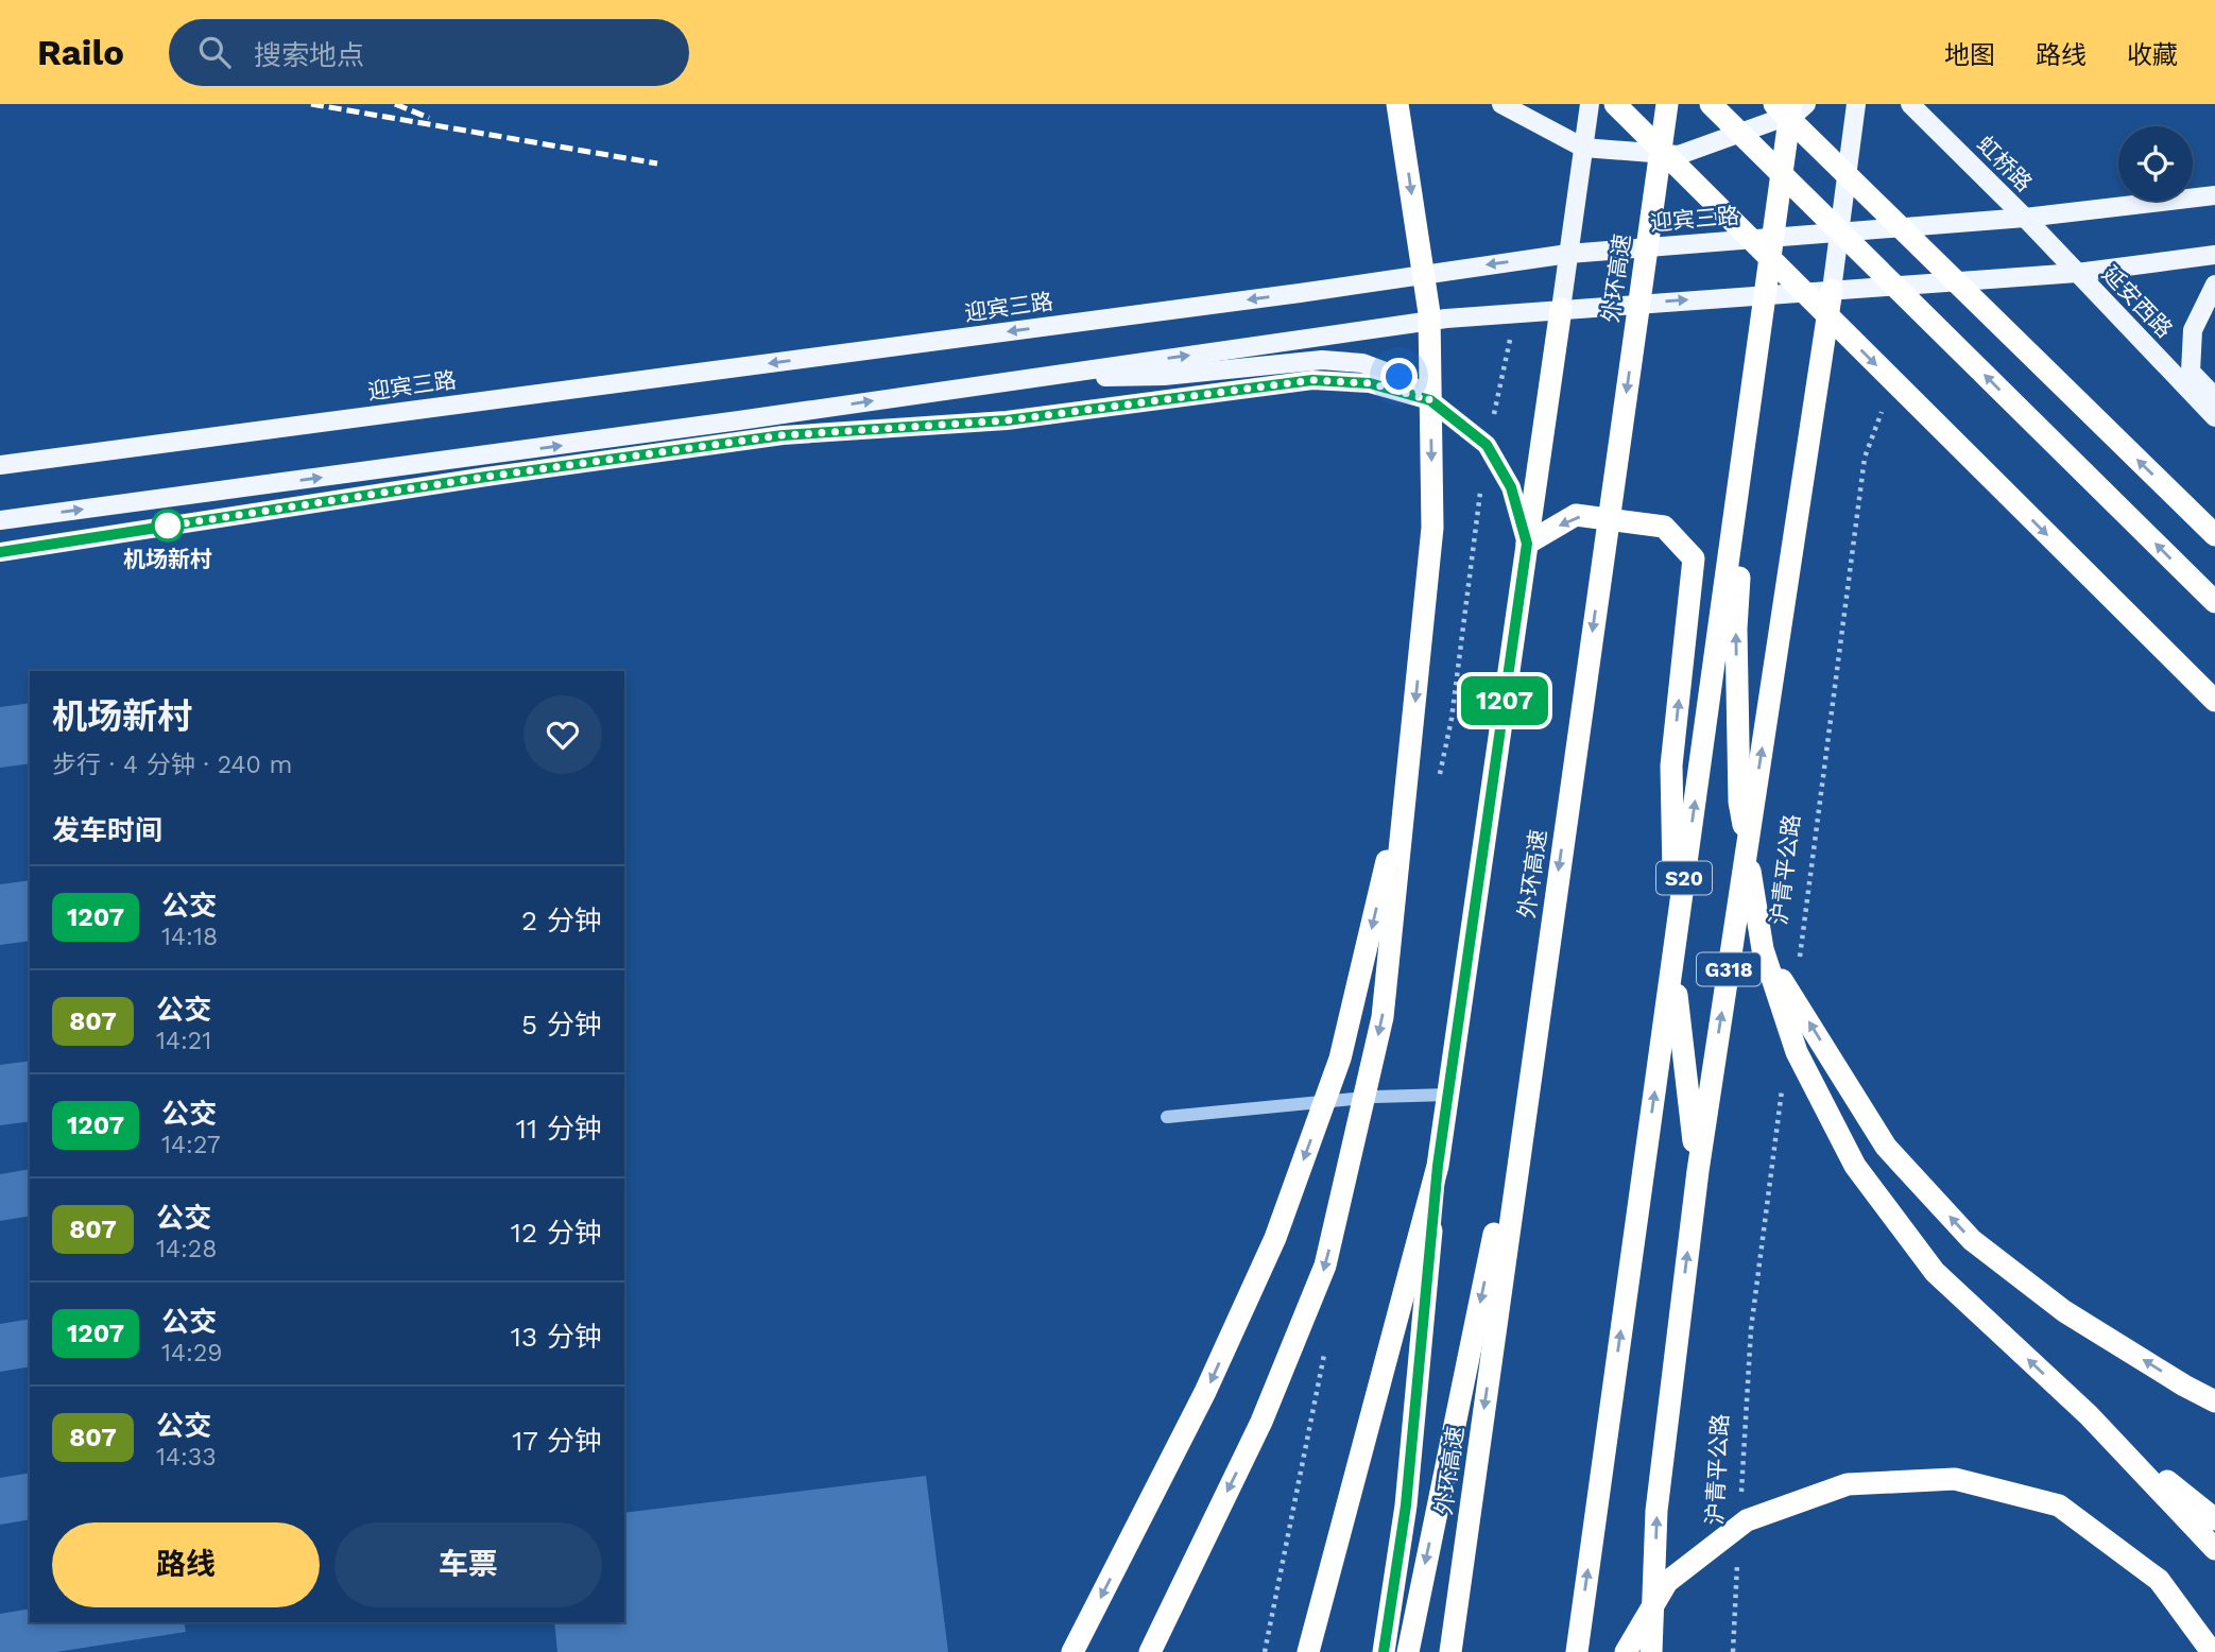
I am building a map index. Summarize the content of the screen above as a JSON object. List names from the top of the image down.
{
  "streets": {
    "highway": [
      "外环高速",
      "沪青平公路",
      "S20",
      "G318"
    ],
    "main road": ["虹桥路", "迎宾三路", "延安西路"]
  },
  "crossings": [
    ["虹桥路", "迎宾三路"],
    ["虹桥路", "延安西路"],
    ["迎宾三路", "延安西路"]
  ],
  "places": ["机场新村"],
  "lines": ["bus line 1207"],
  "page": {
    "header": "Railo",
    "search": "搜索地点",
    "nav": ["地图", "路线", "收藏"],
    "on_map": "1207",
    "heading": [
      ["机场新村", "步行 · 4 分钟 · 240 m"],
      "发车时间"
    ],
    "list": [
      {
        "mark": "1207",
        "name": "公交",
        "note": "14:18",
        "value": "2 分钟"
      },
      {
        "mark": "807",
        "name": "公交",
        "note": "14:21",
        "value": "5 分钟"
      },
      {
        "mark": "1207",
        "name": "公交",
        "note": "14:27",
        "value": "11 分钟"
      },
      {
        "mark": "807",
        "name": "公交",
        "note": "14:28",
        "value": "12 分钟"
      },
      {
        "mark": "1207",
        "name": "公交",
        "note": "14:29",
        "value": "13 分钟"
      },
      {
        "mark": "807",
        "name": "公交",
        "note": "14:33",
        "value": "17 分钟"
      }
    ],
    "buttons": ["路线", "车票"]
  }
}
